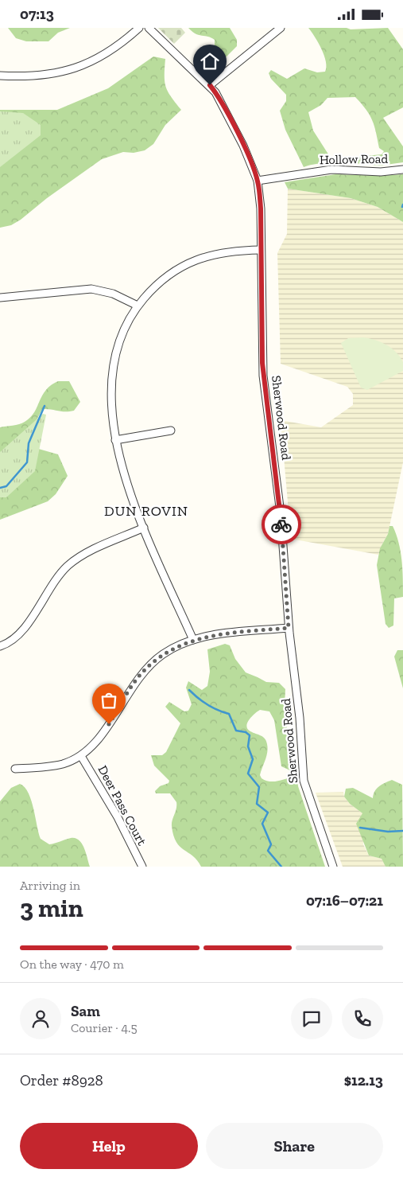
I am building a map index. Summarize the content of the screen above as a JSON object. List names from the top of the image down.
{
  "streets": {
    "street": ["Hollow Road", "Sherwood Road", "Deer Pass Court"]
  },
  "crossings": [
    ["Hollow Road", "Sherwood Road"]
  ],
  "districts": ["DUN ROVIN"],
  "page": {
    "status": "07:13",
    "heading": ["3 min", "Arriving in", "07:16–07:21"],
    "panel": [
      "Sam",
      "Courier · 4.5",
      "Order #8928",
      "$12.13"
    ],
    "bar": "On the way · 470 m",
    "buttons": ["Help", "Share"]
  }
}
